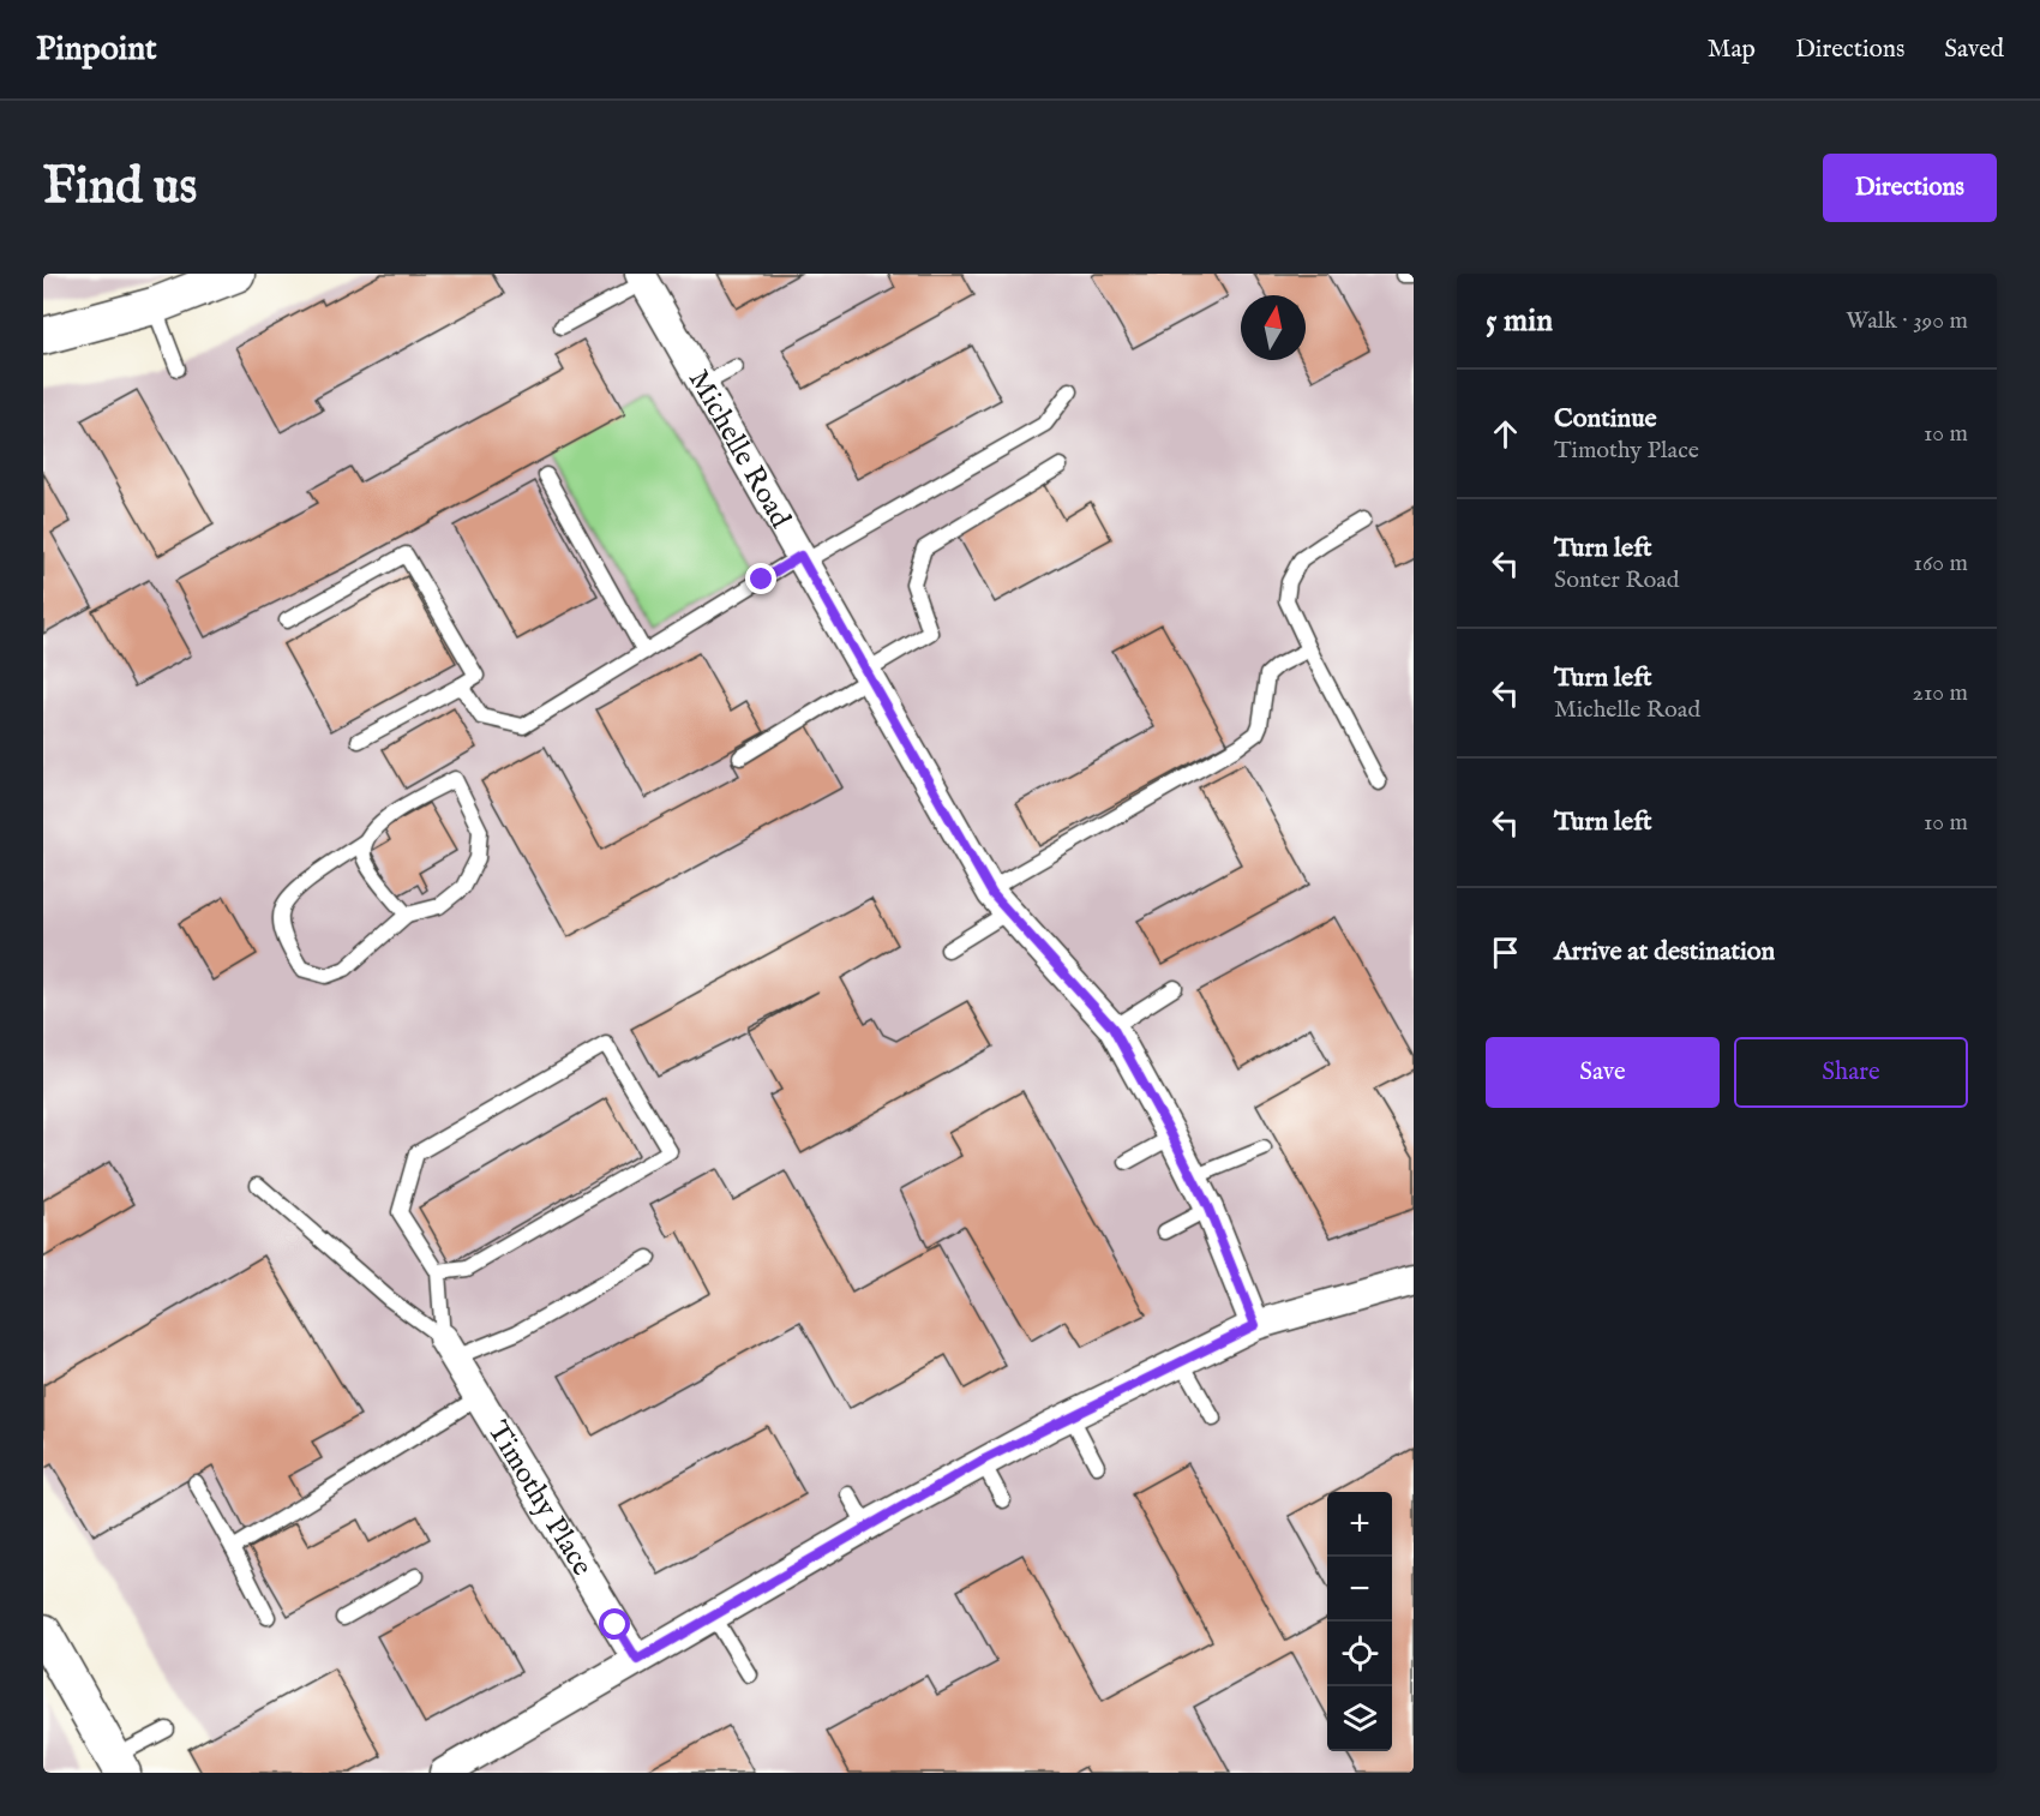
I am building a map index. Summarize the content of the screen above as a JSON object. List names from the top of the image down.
{
  "streets": {
    "street": ["Michelle Road", "Timothy Place"]
  },
  "north": "top",
  "page": {
    "header": "Pinpoint",
    "nav": ["Map", "Directions", "Saved"],
    "buttons": [
      "Directions",
      ["Save", "Share"]
    ],
    "title": "Find us",
    "heading": ["5 min", "Walk · 390 m"],
    "list": [
      ["Continue", "Timothy Place", "10 m"],
      ["Turn left", "Sonter Road", "160 m"],
      ["Turn left", "Michelle Road", "210 m"],
      ["Turn left", "10 m"],
      "Arrive at destination"
    ],
    "map_buttons": ["+", "−"]
  }
}
